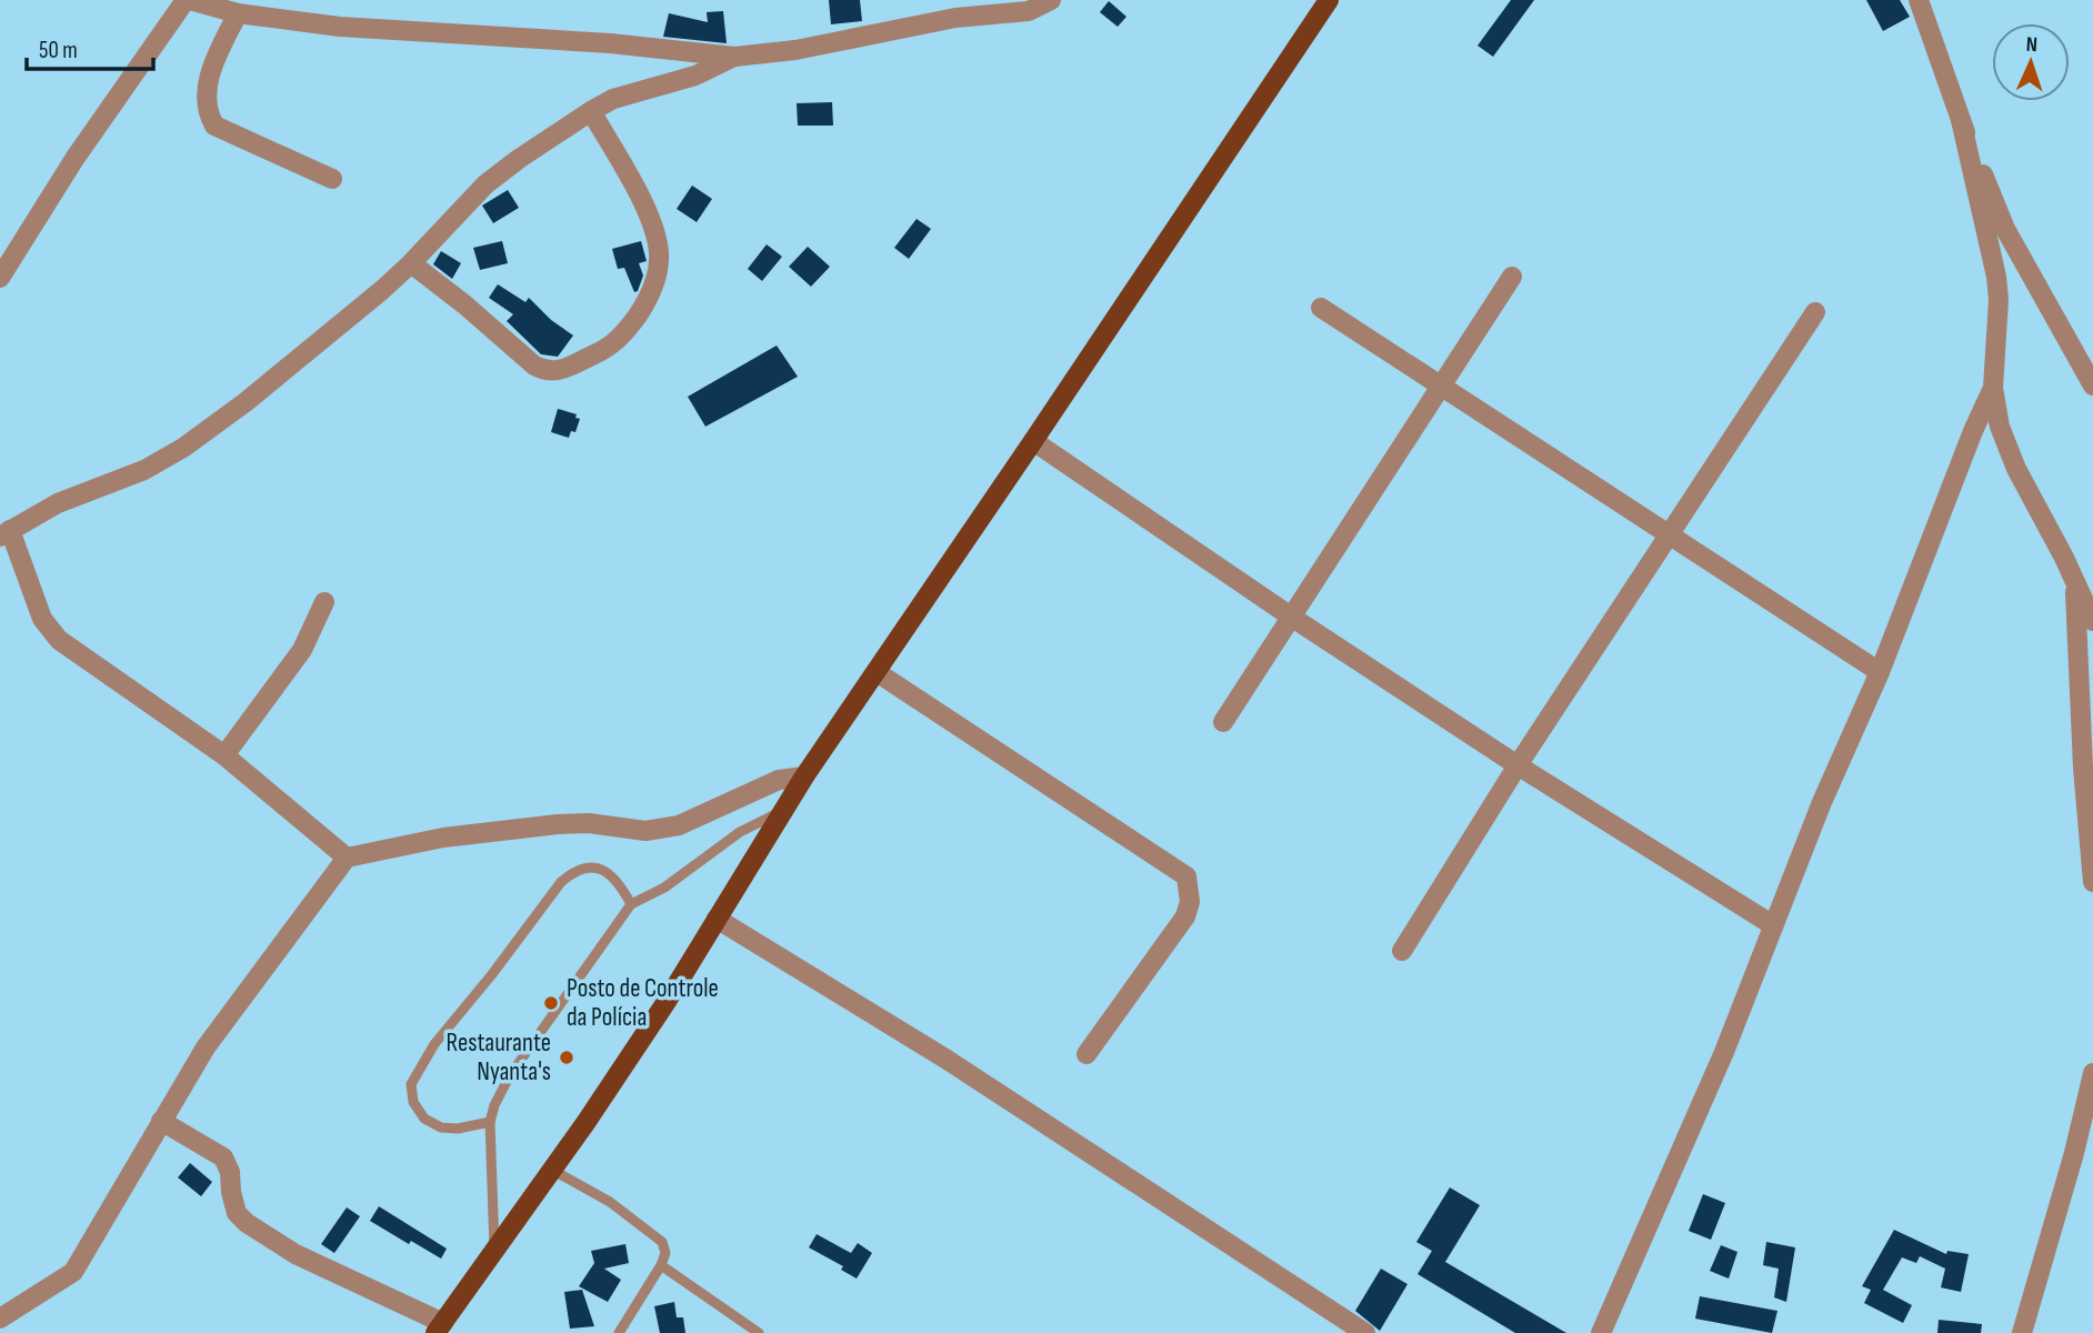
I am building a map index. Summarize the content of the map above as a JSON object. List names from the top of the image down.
{
  "places": ["Posto de Controle da Polícia", "Restaurante Nyanta's"],
  "scale_bar": "50 m",
  "north": "top"
}
